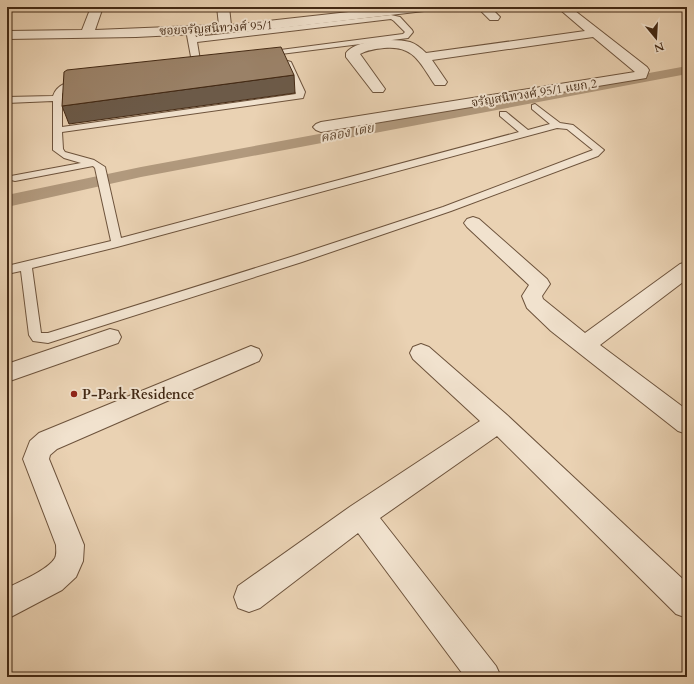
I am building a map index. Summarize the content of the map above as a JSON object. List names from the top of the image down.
{
  "streets": {
    "street": ["ซอยจรัญสนิทวงศ์ 95/1", "จรัญสนิทวงศ์ 95/1 แยก 2"]
  },
  "water": ["คลอง เตย"],
  "places": ["P-Park Residence"],
  "north": "bottom"
}
